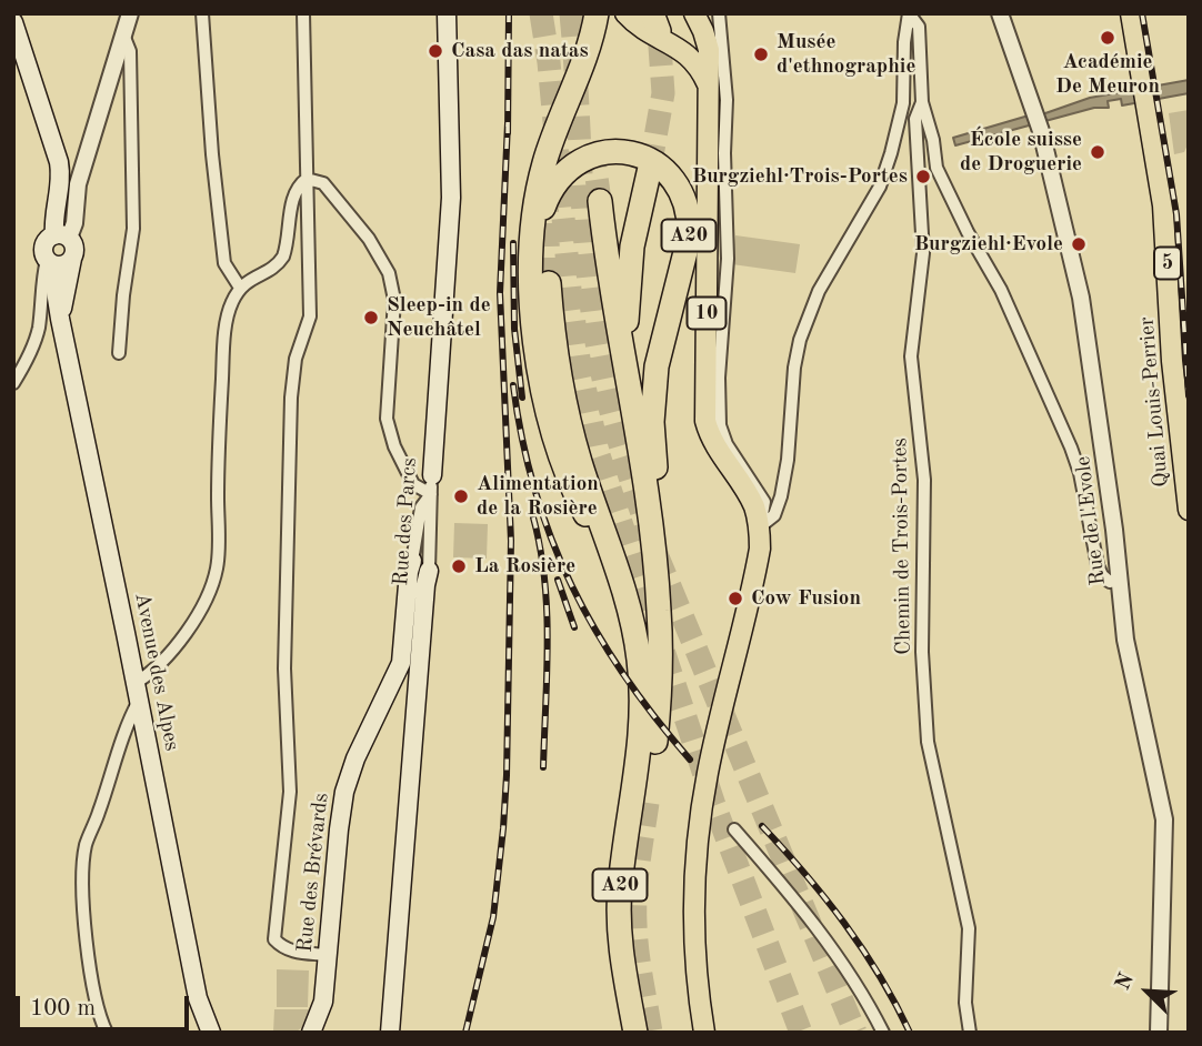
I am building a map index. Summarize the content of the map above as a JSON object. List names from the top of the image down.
{
  "streets": {
    "highway": ["A20"],
    "main road": [
      "5",
      "10",
      "Quai Louis-Perrier",
      "Rue des Parcs",
      "Avenue des Alpes",
      "Rue des Brévards"
    ],
    "street": ["Rue de l'Evole", "Chemin de Trois-Portes"]
  },
  "crossings": [
    ["5", "Quai Louis-Perrier"],
    ["Rue des Parcs", "Rue des Brévards"]
  ],
  "places": [
    "Académie De Meuron",
    "Casa das natas",
    "Musée d'ethnographie",
    "École suisse de Droguerie",
    "Burgziehl·Trois-Portes",
    "Burgziehl·Evole",
    "Sleep-in de Neuchâtel",
    "Alimentation de la Rosière",
    "La Rosière",
    "Cow Fusion"
  ],
  "scale_bar": "100 m",
  "north": "top left"
}
